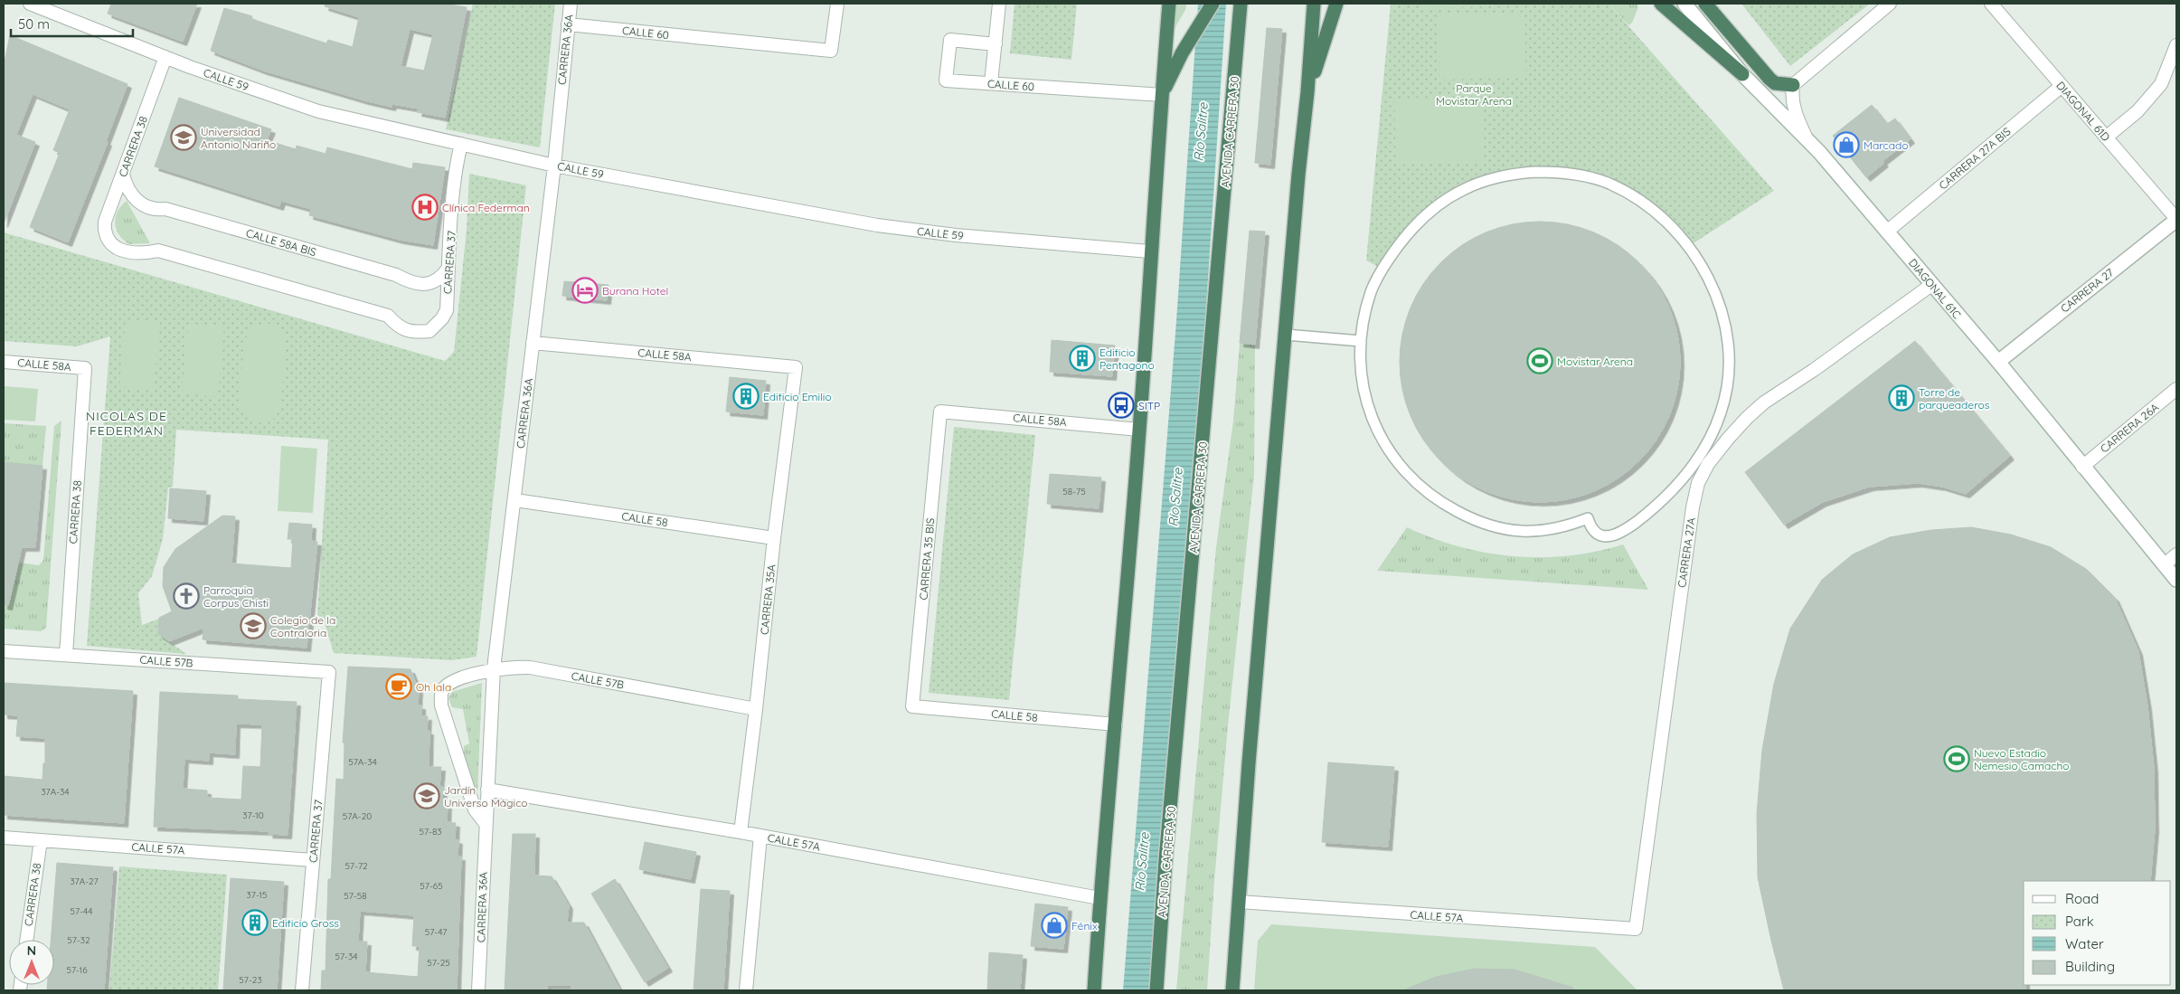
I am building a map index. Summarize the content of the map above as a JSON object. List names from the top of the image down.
{
  "streets": {
    "highway": ["AVENIDA CARRERA 30"],
    "main road": ["DIAGONAL 61C", "CARRERA 27"],
    "street": [
      "CALLE 60",
      "CARRERA 36A",
      "CALLE 59",
      "DIAGONAL 61D",
      "CARRERA 38",
      "CARRERA 27A BIS",
      "CALLE 58A BIS",
      "CARRERA 37",
      "CALLE 58A",
      "CARRERA 26A",
      "CALLE 58",
      "CARRERA 27A",
      "CARRERA 35 BIS",
      "CARRERA 35A",
      "CALLE 57B",
      "CALLE 57A"
    ]
  },
  "crossings": [
    ["CALLE 60", "CARRERA 36A"],
    ["CARRERA 36A", "CALLE 59"],
    ["CARRERA 36A", "CALLE 58A"],
    ["CARRERA 36A", "CALLE 58"],
    ["CARRERA 36A", "CALLE 57B"],
    ["CARRERA 36A", "CALLE 57A"],
    ["CALLE 59", "CARRERA 38"],
    ["CALLE 59", "CARRERA 37"],
    ["DIAGONAL 61D", "CARRERA 27A BIS"],
    ["DIAGONAL 61D", "CARRERA 27"],
    ["CARRERA 38", "CALLE 58A BIS"],
    ["CARRERA 38", "CARRERA 37"],
    ["CARRERA 38", "CALLE 58A"],
    ["CARRERA 38", "CALLE 57B"],
    ["CARRERA 38", "CALLE 57A"],
    ["CARRERA 27A BIS", "DIAGONAL 61C"],
    ["CALLE 58A BIS", "CARRERA 37"],
    ["CARRERA 37", "CALLE 57B"],
    ["CARRERA 37", "CALLE 57A"],
    ["DIAGONAL 61C", "CARRERA 27"],
    ["DIAGONAL 61C", "CARRERA 26A"],
    ["DIAGONAL 61C", "CARRERA 27A"],
    ["CALLE 58A", "CARRERA 35 BIS"],
    ["CALLE 58A", "CARRERA 35A"],
    ["CALLE 58", "CARRERA 35 BIS"],
    ["CALLE 58", "CARRERA 35A"],
    ["CARRERA 27A", "CALLE 57A"],
    ["CARRERA 35A", "CALLE 57B"],
    ["CARRERA 35A", "CALLE 57A"]
  ],
  "districts": ["NICOLAS DE FEDERMAN"],
  "water": ["Río Salitre"],
  "parks": ["Parque Movistar Arena"],
  "places": {
    "school or university": ["Universidad Antonio Nariño", "Colegio de la Contraloria", "Jardín Universo Mágico"],
    "shop": ["Marcado", "Fénix"],
    "hospital": ["Clínica Federman"],
    "hotel": ["Burana Hotel"],
    "building": [
      "Edificio Pentagono",
      "Edificio Emilio",
      "Torre de parqueaderos",
      "Edificio Gross"
    ],
    "sports": ["Movistar Arena", "Nuevo Estadio Nemesio Camacho"],
    "bus stop": ["SITP"],
    "church": ["Parroquia Corpus Chisti"],
    "cafe": ["Oh lala"]
  },
  "house_numbers": [
    "58-75",
    "57A-34",
    "37A-34",
    "37-10",
    "57A-20",
    "57-83",
    "57-72",
    "37A-27",
    "57-65",
    "37-15",
    "57-58",
    "57-44",
    "57-47",
    "57-32",
    "57-34",
    "57-25",
    "57-16",
    "57-23"
  ],
  "legend": [
    "Road",
    "Park",
    "Water",
    "Building"
  ],
  "scale_bar": "50 m",
  "north": "top"
}
